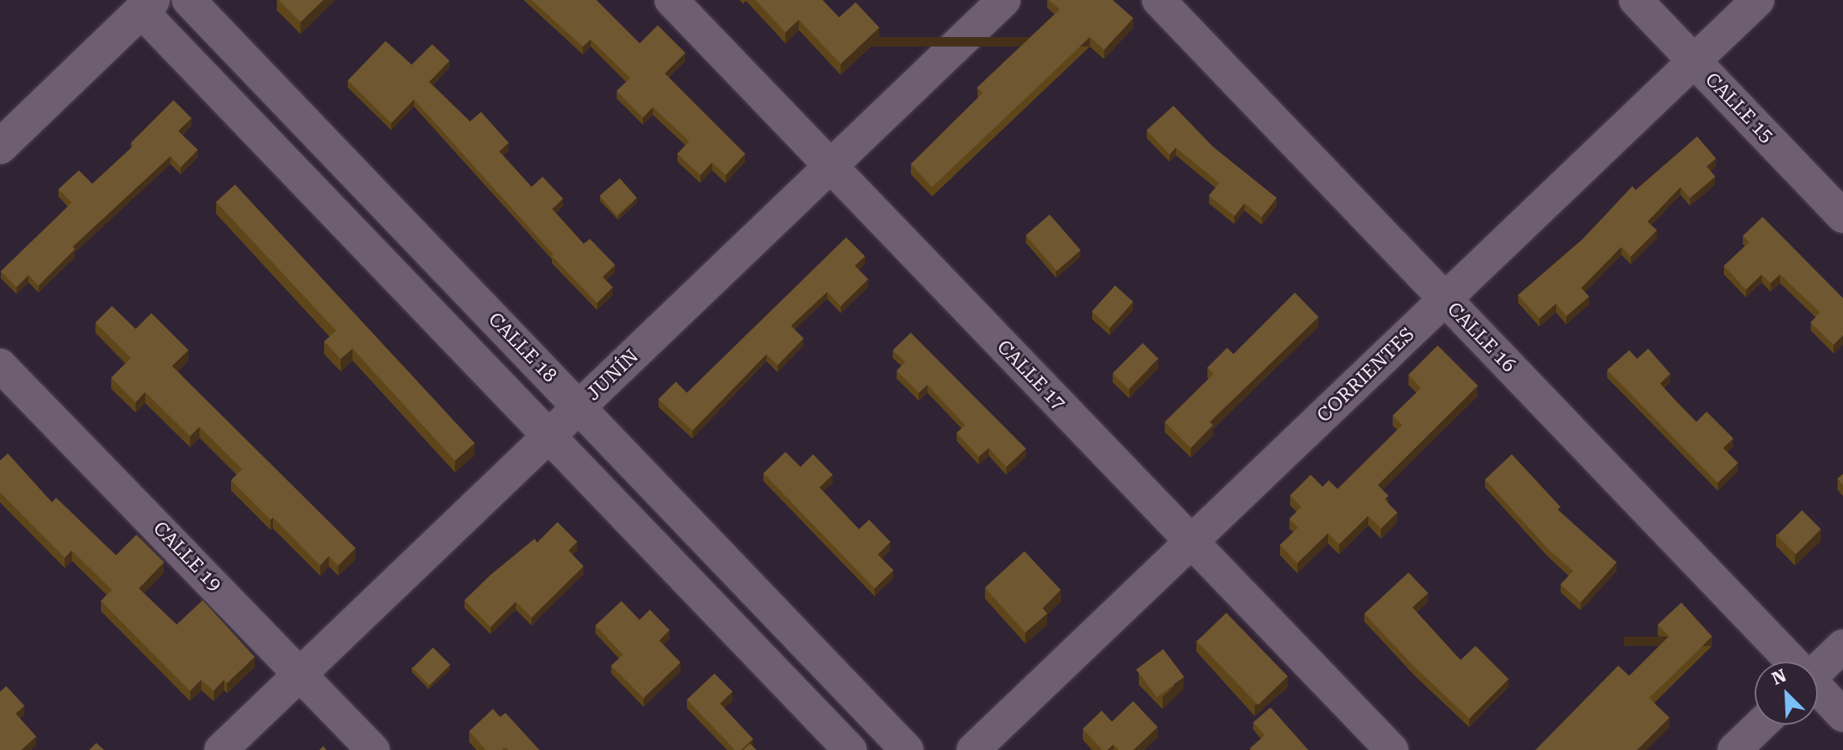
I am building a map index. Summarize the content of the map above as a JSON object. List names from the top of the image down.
{
  "streets": {
    "street": [
      "CALLE 15",
      "CALLE 16",
      "CALLE 18",
      "JUNÍN",
      "CALLE 17",
      "CORRIENTES",
      "CALLE 19"
    ]
  },
  "crossings": [
    ["CALLE 15", "CORRIENTES"],
    ["CALLE 16", "CORRIENTES"],
    ["CALLE 18", "JUNÍN"],
    ["JUNÍN", "CALLE 17"],
    ["JUNÍN", "CALLE 19"],
    ["CALLE 17", "CORRIENTES"]
  ],
  "north": "top left"
}
